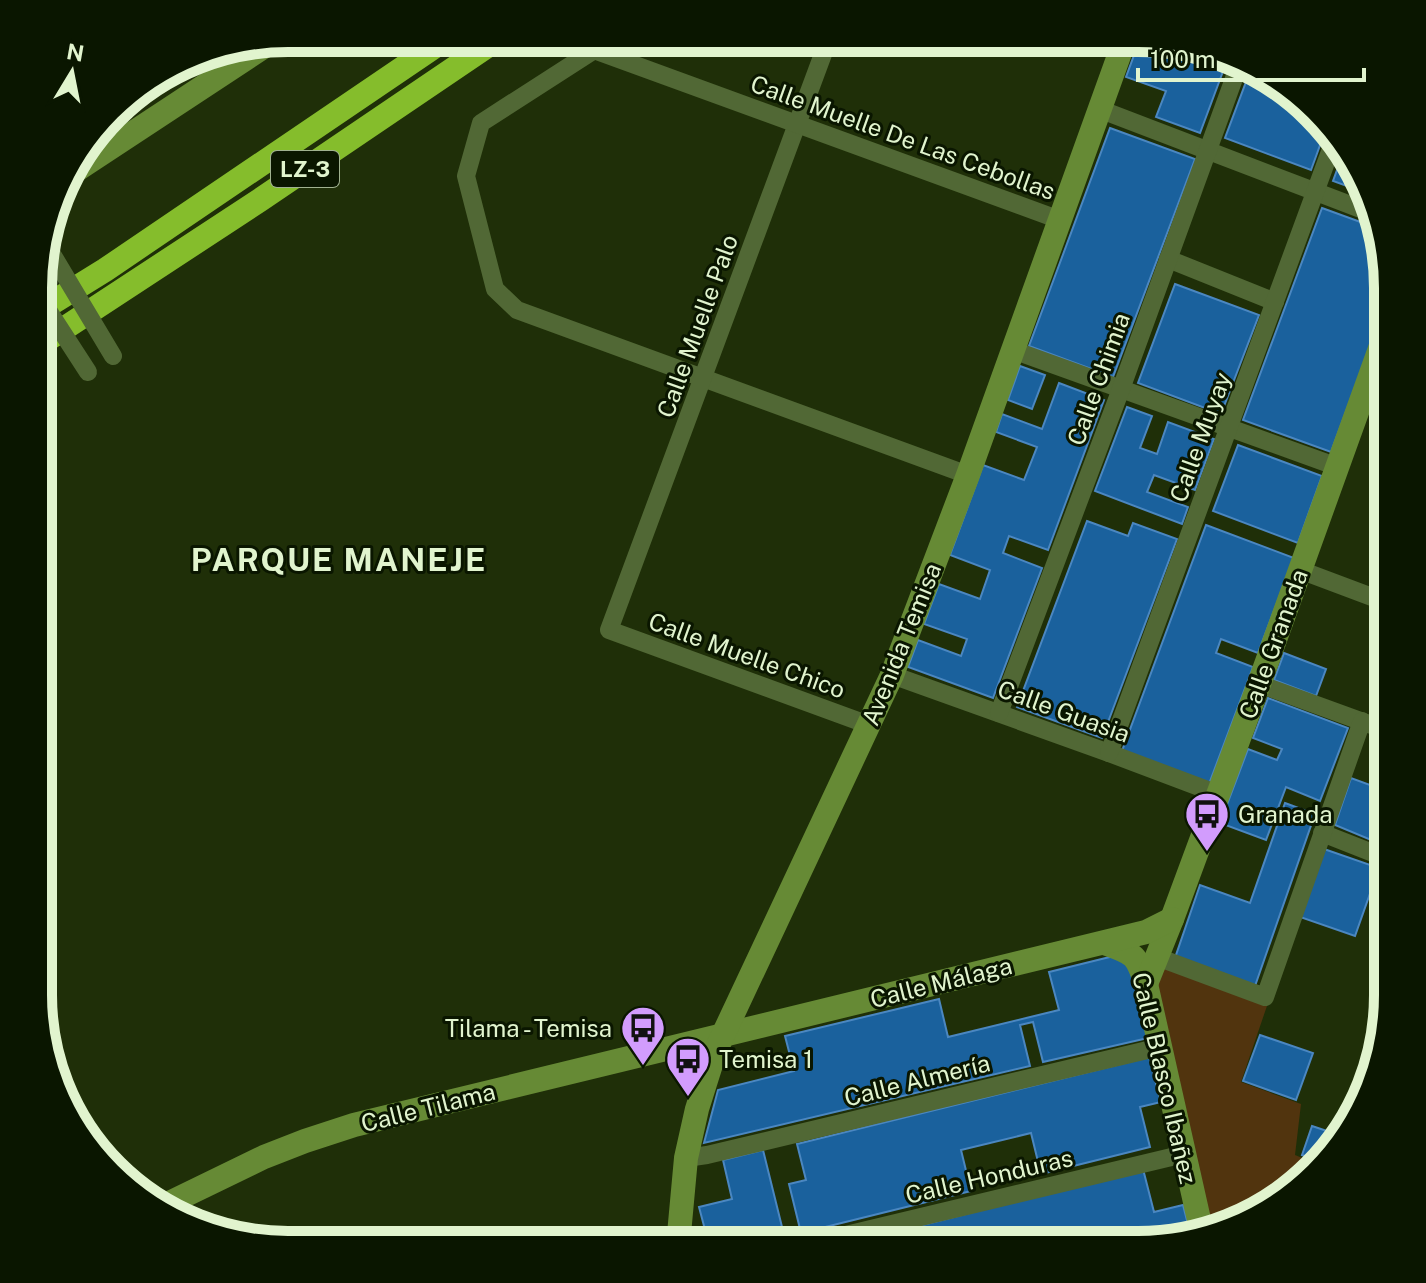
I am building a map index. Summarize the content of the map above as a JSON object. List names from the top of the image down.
{
  "streets": {
    "highway": ["LZ-3"],
    "street": [
      "Calle Muelle De Las Cebollas",
      "Calle Muelle Palo",
      "Calle Chimia",
      "Calle Muyay",
      "Avenida Temisa",
      "Calle Granada",
      "Calle Muelle Chico",
      "Calle Guasia",
      "Calle Málaga",
      "Calle Blasco Ibañez",
      "Calle Almería",
      "Calle Tilama",
      "Calle Honduras"
    ]
  },
  "crossings": [
    ["Calle Muelle De Las Cebollas", "Calle Muelle Palo"],
    ["Calle Muelle De Las Cebollas", "Avenida Temisa"],
    ["Calle Muelle Palo", "Calle Muelle Chico"],
    ["Calle Chimia", "Calle Guasia"],
    ["Calle Muyay", "Calle Guasia"],
    ["Avenida Temisa", "Calle Muelle Chico"],
    ["Avenida Temisa", "Calle Guasia"],
    ["Avenida Temisa", "Calle Málaga"],
    ["Avenida Temisa", "Calle Almería"],
    ["Avenida Temisa", "Calle Tilama"],
    ["Calle Granada", "Calle Guasia"],
    ["Calle Granada", "Calle Málaga"],
    ["Calle Granada", "Calle Blasco Ibañez"],
    ["Calle Málaga", "Calle Blasco Ibañez"],
    ["Calle Málaga", "Calle Tilama"],
    ["Calle Blasco Ibañez", "Calle Almería"],
    ["Calle Blasco Ibañez", "Calle Honduras"]
  ],
  "districts": ["PARQUE MANEJE"],
  "places": {
    "bus stop": ["Granada", "Tilama - Temisa", "Temisa 1"]
  },
  "scale_bar": "100 m",
  "north": "top"
}
